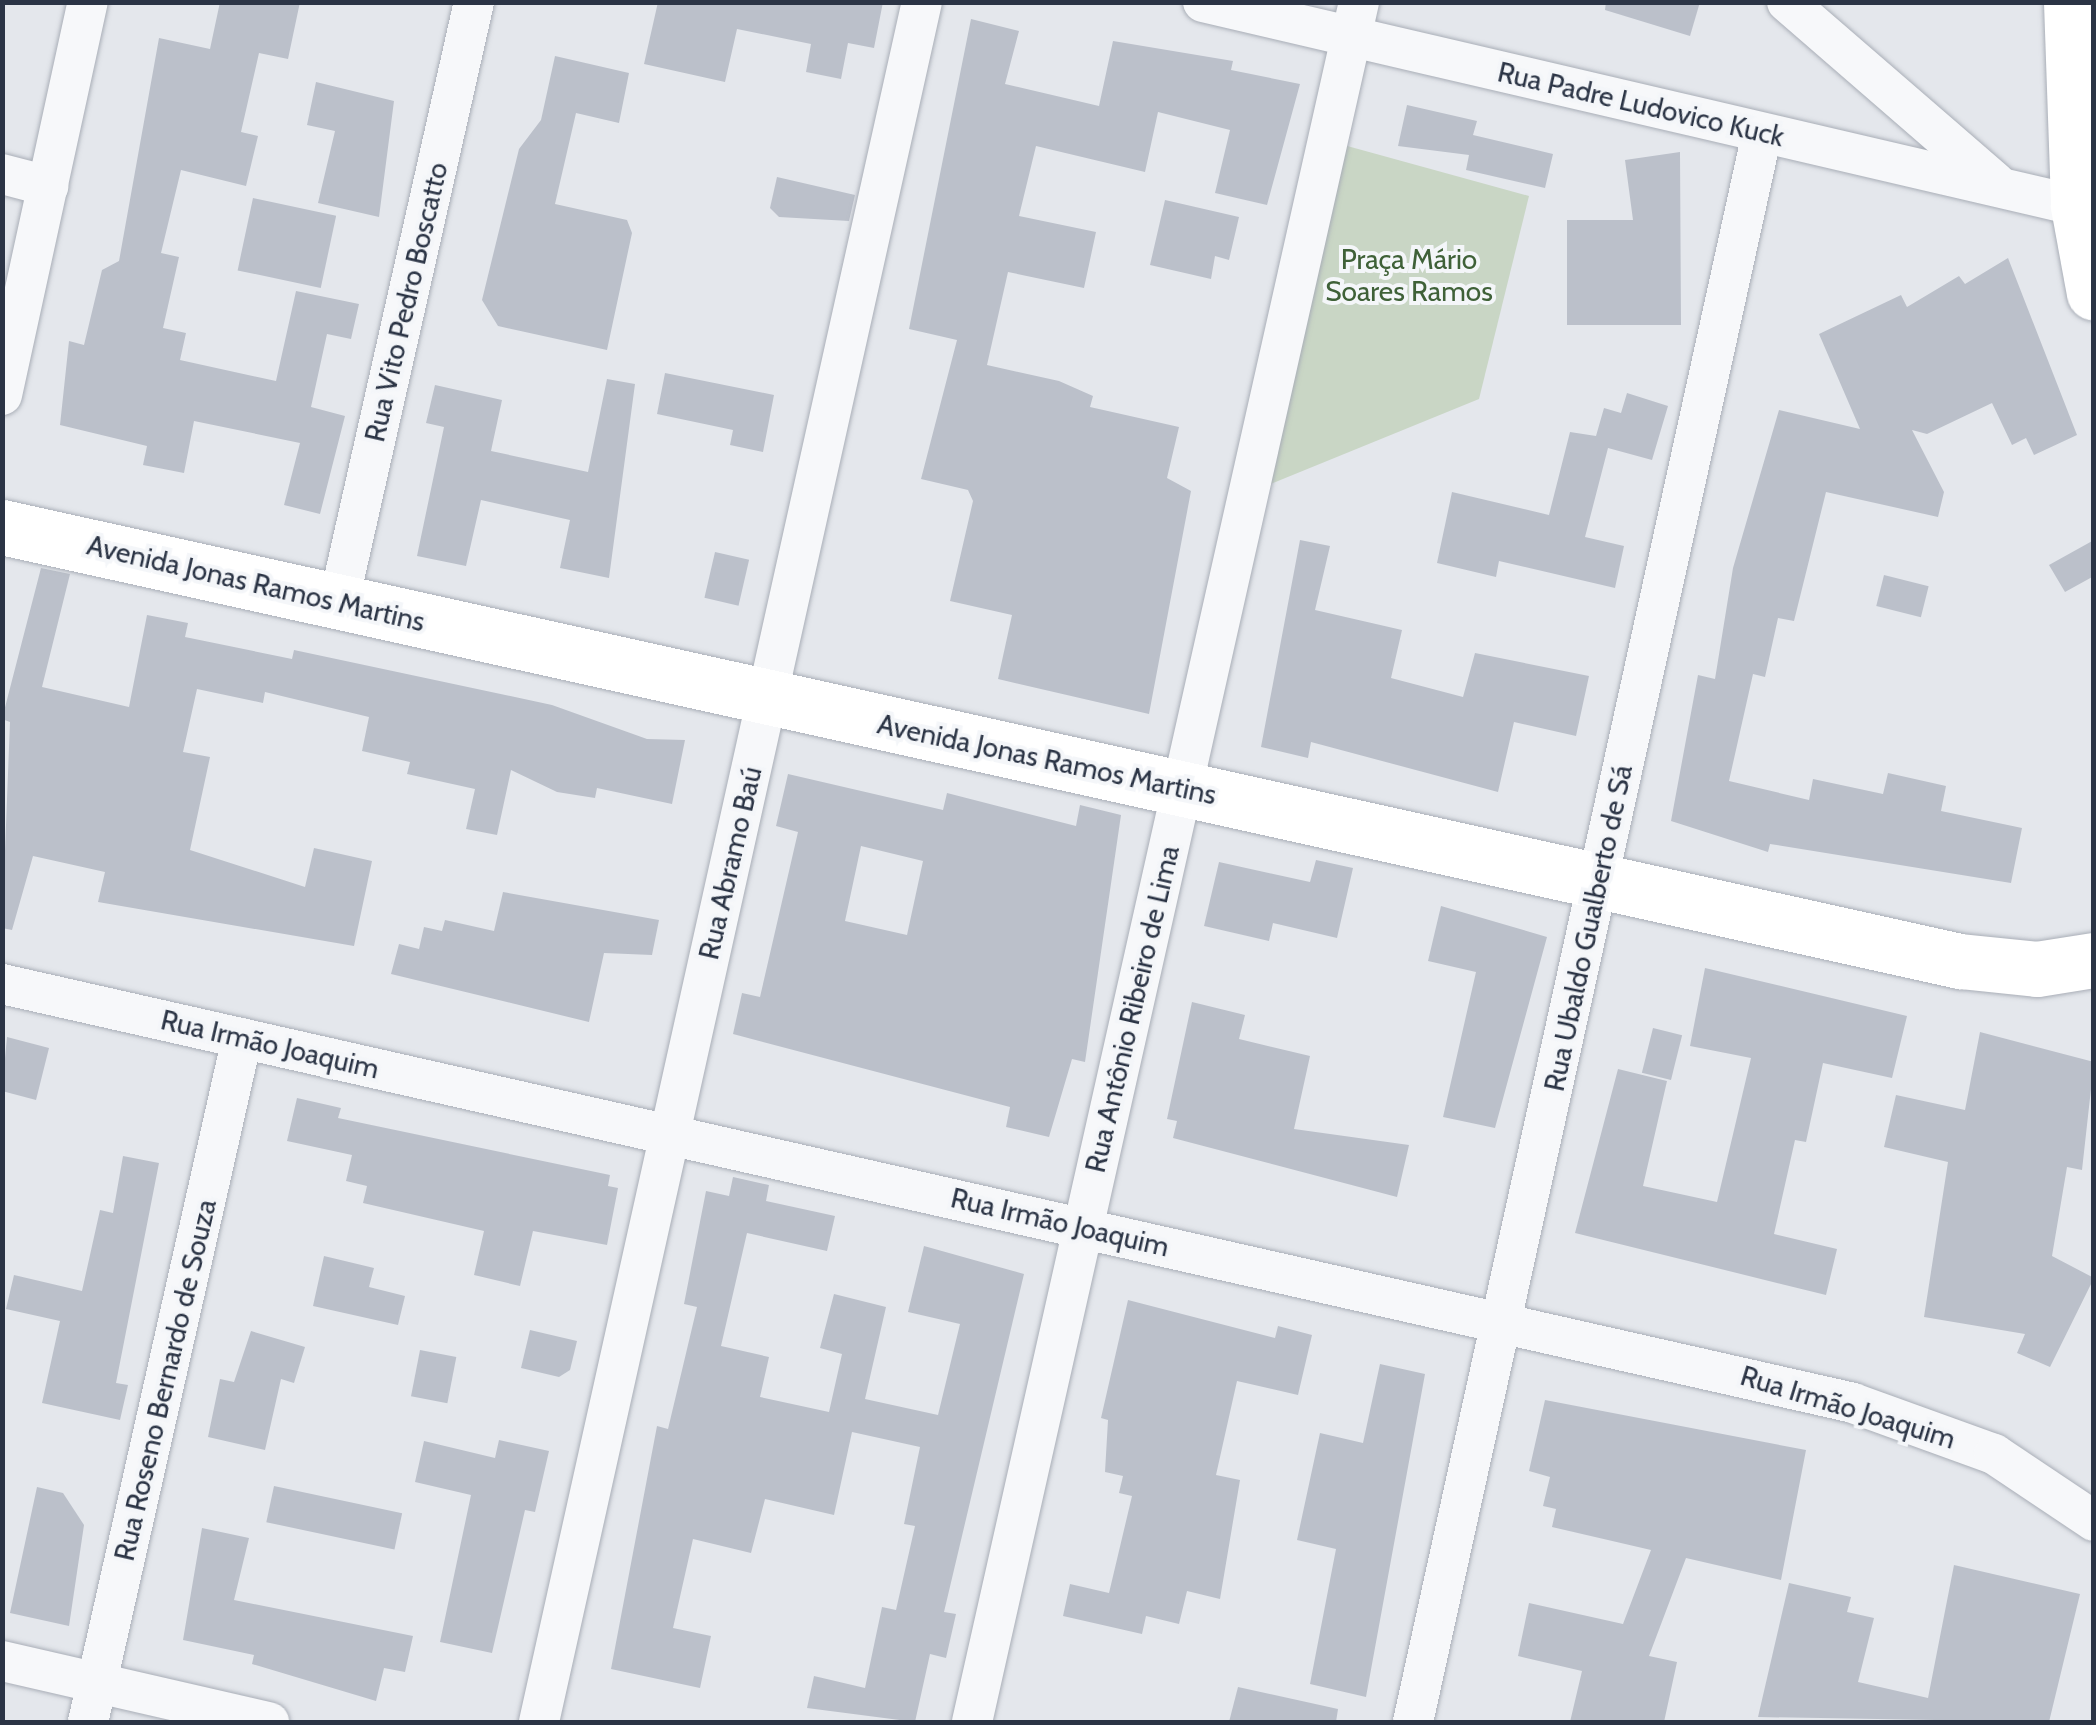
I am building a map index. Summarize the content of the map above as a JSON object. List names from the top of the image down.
{
  "streets": {
    "main road": ["Avenida Jonas Ramos Martins"],
    "street": [
      "Rua Padre Ludovico Kuck",
      "Rua Vito Pedro Boscatto",
      "Rua Abramo Baú",
      "Rua Ubaldo Gualberto de Sá",
      "Rua Antônio Ribeiro de Lima",
      "Rua Irmão Joaquim",
      "Rua Roseno Bernardo de Souza"
    ]
  },
  "crossings": [
    ["Rua Padre Ludovico Kuck", "Rua Ubaldo Gualberto de Sá"],
    ["Rua Padre Ludovico Kuck", "Rua Antônio Ribeiro de Lima"],
    ["Rua Vito Pedro Boscatto", "Avenida Jonas Ramos Martins"],
    ["Avenida Jonas Ramos Martins", "Rua Abramo Baú"],
    ["Avenida Jonas Ramos Martins", "Rua Ubaldo Gualberto de Sá"],
    ["Avenida Jonas Ramos Martins", "Rua Antônio Ribeiro de Lima"],
    ["Rua Abramo Baú", "Rua Irmão Joaquim"],
    ["Rua Ubaldo Gualberto de Sá", "Rua Irmão Joaquim"],
    ["Rua Antônio Ribeiro de Lima", "Rua Irmão Joaquim"],
    ["Rua Irmão Joaquim", "Rua Roseno Bernardo de Souza"]
  ],
  "parks": ["Praça Mário Soares Ramos"]
}
